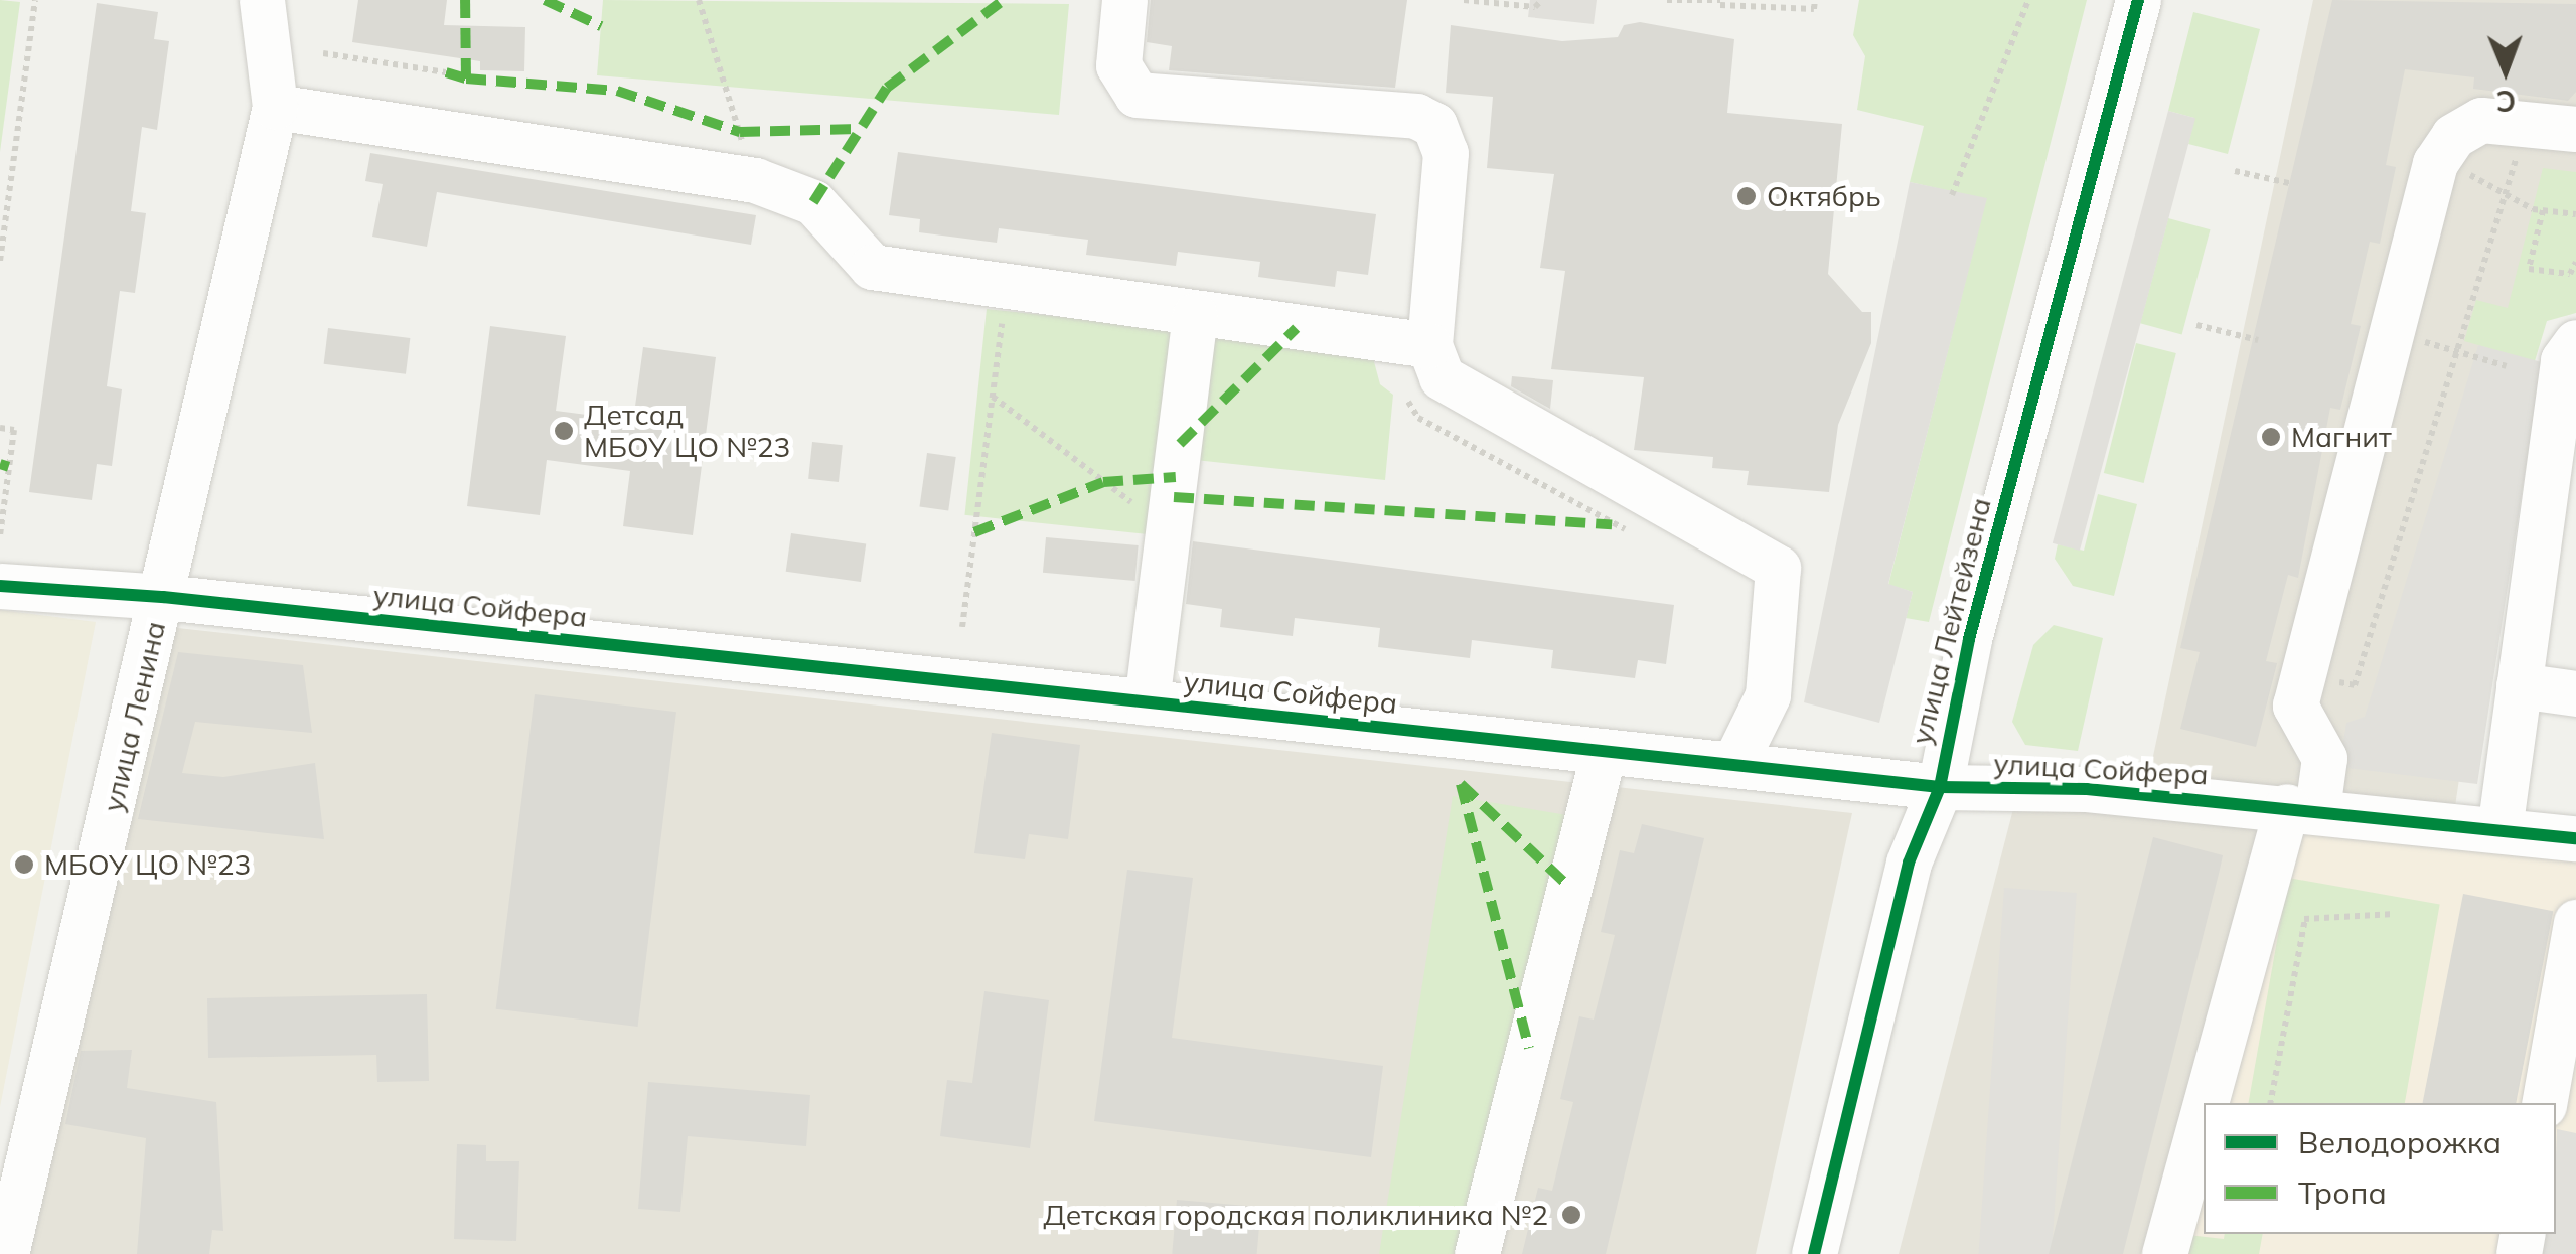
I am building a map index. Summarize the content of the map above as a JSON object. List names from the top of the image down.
{
  "streets": {
    "street": ["улица Сойфера", "улица Лейтейзена", "улица Ленина"]
  },
  "crossings": [
    ["улица Сойфера", "улица Лейтейзена"],
    ["улица Сойфера", "улица Ленина"]
  ],
  "places": [
    "Октябрь",
    "Детсад МБОУ ЦО №23",
    "Магнит",
    "МБОУ ЦО №23",
    "Детская городская поликлиника №2"
  ],
  "legend": ["Велодорожка", "Тропа"],
  "north": "bottom"
}
